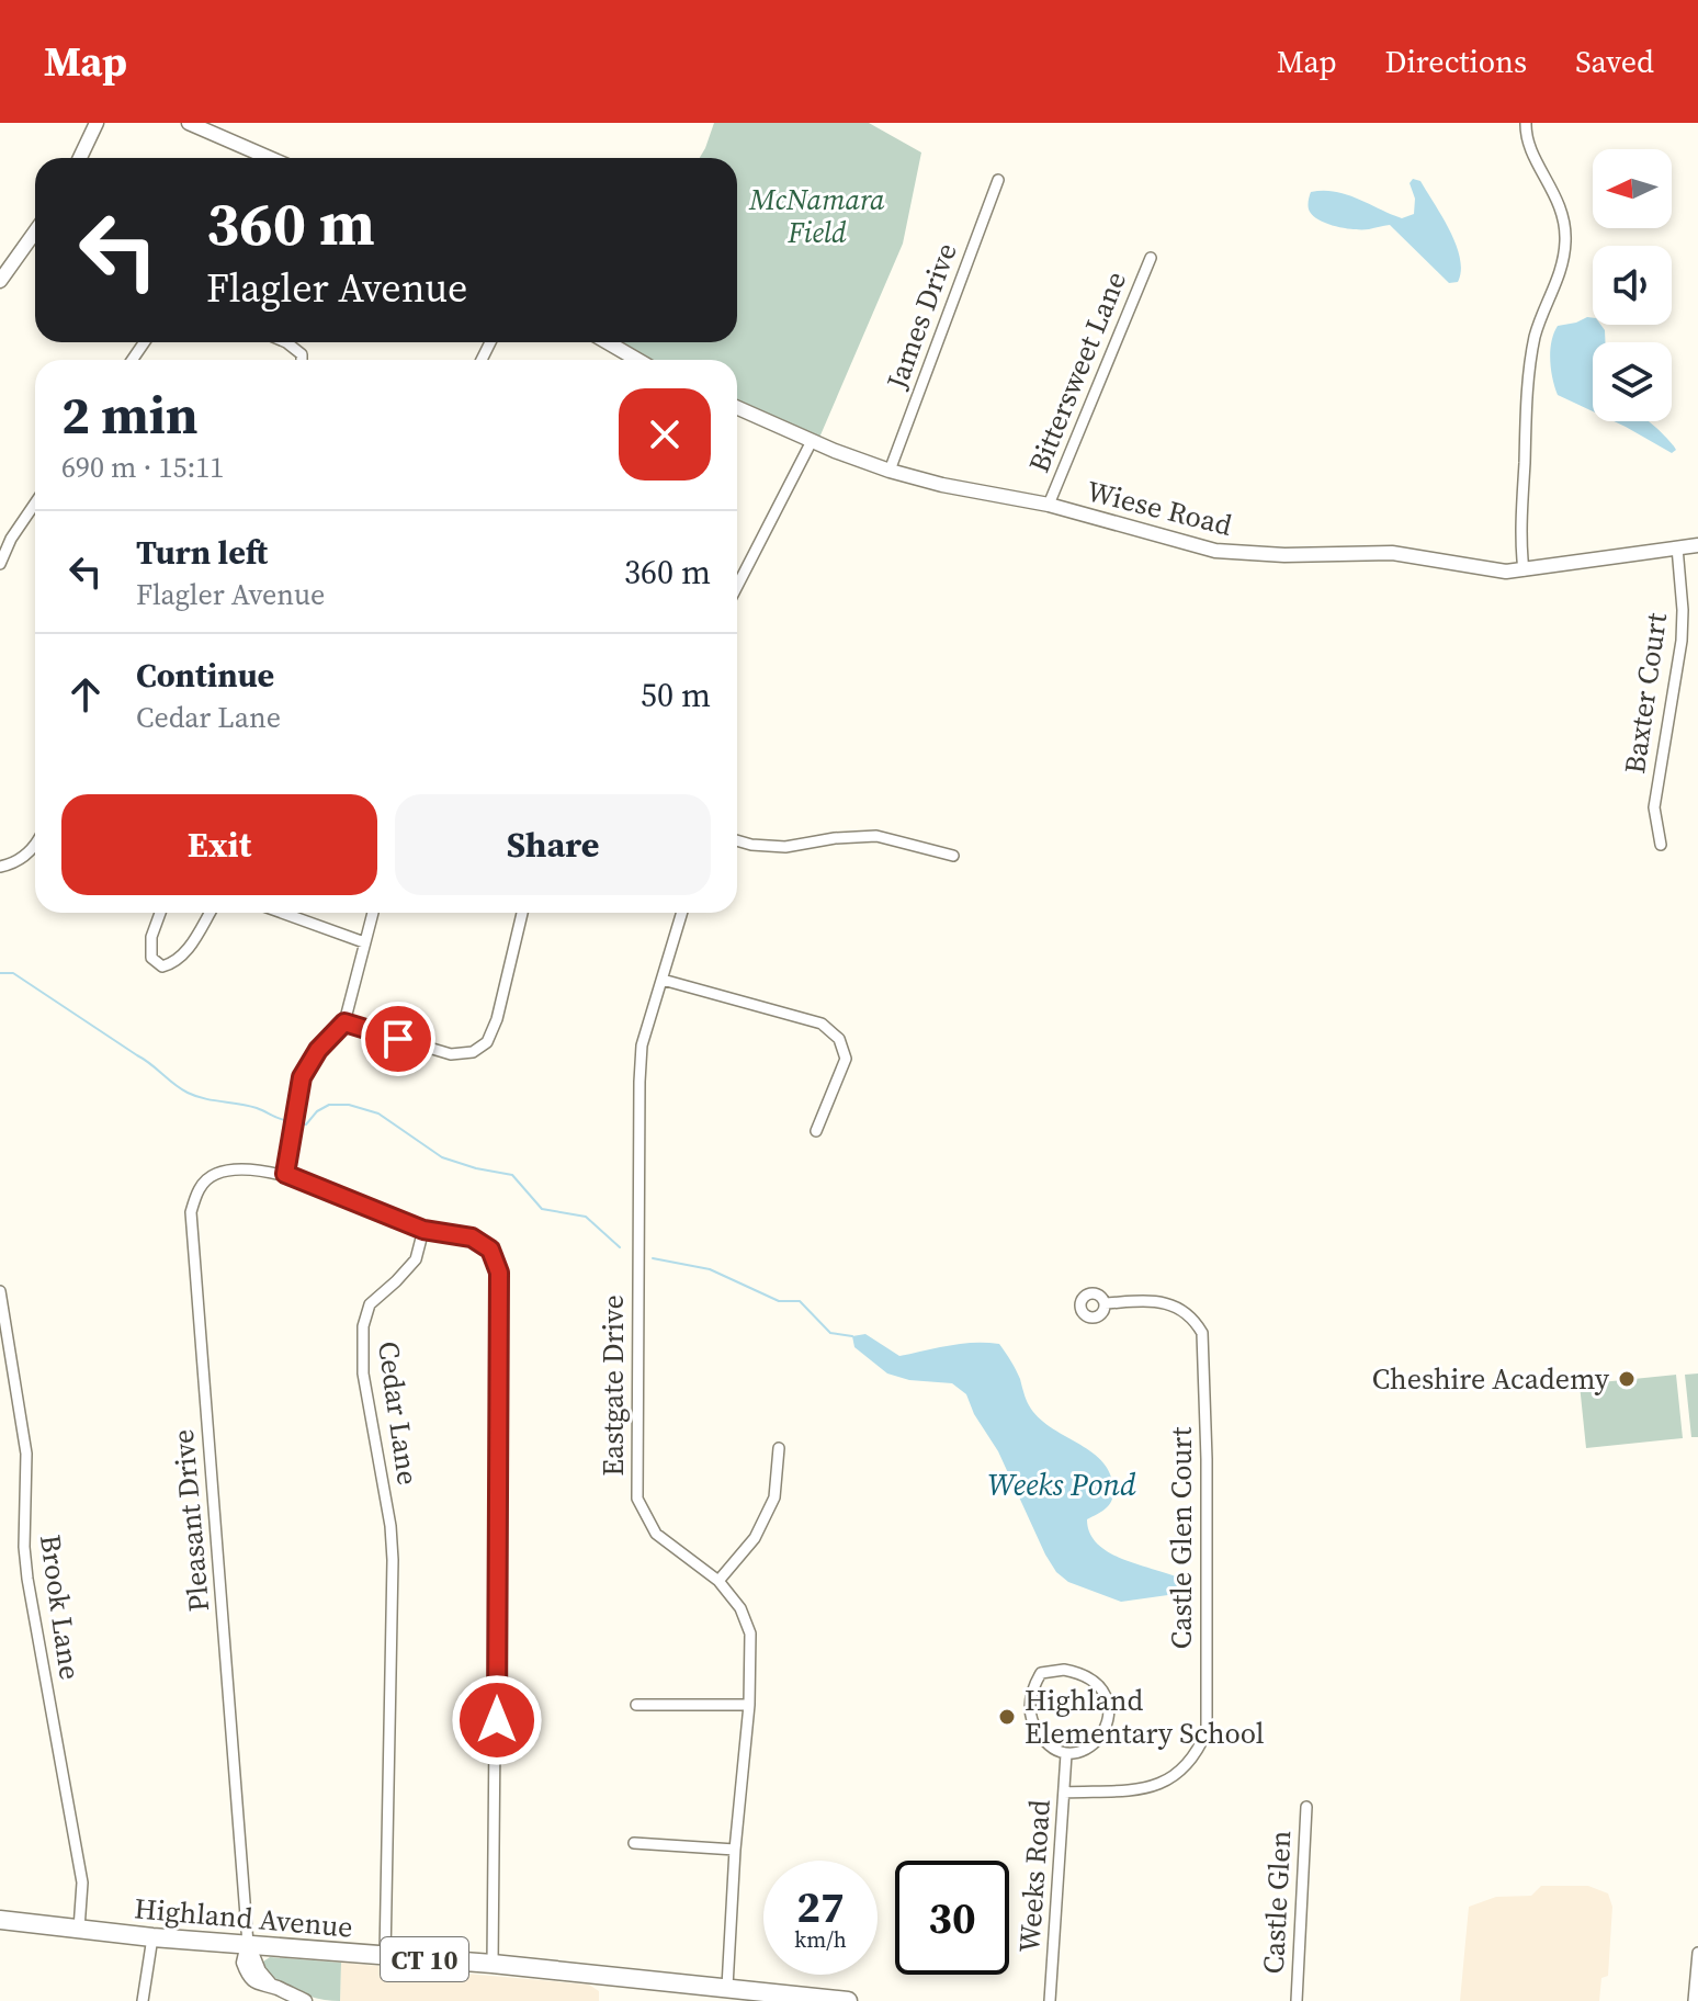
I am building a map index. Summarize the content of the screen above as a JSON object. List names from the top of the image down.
{
  "streets": {
    "highway": ["Highland Avenue", "CT 10"],
    "street": [
      "James Drive",
      "Bittersweet Lane",
      "Wiese Road",
      "Baxter Court",
      "Eastgate Drive",
      "Cedar Lane",
      "Pleasant Drive",
      "Castle Glen Court",
      "Brook Lane",
      "Weeks Road",
      "Castle Glen"
    ]
  },
  "crossings": [
    ["James Drive", "Wiese Road"],
    ["Bittersweet Lane", "Wiese Road"],
    ["Wiese Road", "Baxter Court"],
    ["Eastgate Drive", "Highland Avenue"],
    ["Cedar Lane", "Highland Avenue"],
    ["Pleasant Drive", "Highland Avenue"],
    ["Castle Glen Court", "Weeks Road"],
    ["Brook Lane", "Highland Avenue"]
  ],
  "water": ["Weeks Pond"],
  "parks": ["McNamara Field"],
  "places": ["Cheshire Academy", "Highland Elementary School"],
  "north": "left",
  "page": {
    "header": "Map",
    "nav": ["Map", "Directions", "Saved"],
    "turn": ["360 m", "Flagler Avenue"],
    "heading": ["2 min", "690 m · 15:11"],
    "list": [
      {
        "name": "Turn left",
        "note": "Flagler Avenue",
        "value": "360 m"
      },
      {
        "name": "Continue",
        "note": "Cedar Lane",
        "value": "50 m"
      }
    ],
    "buttons": ["Exit", "Share"],
    "speed": "27 km/h",
    "limit": "30"
  }
}
